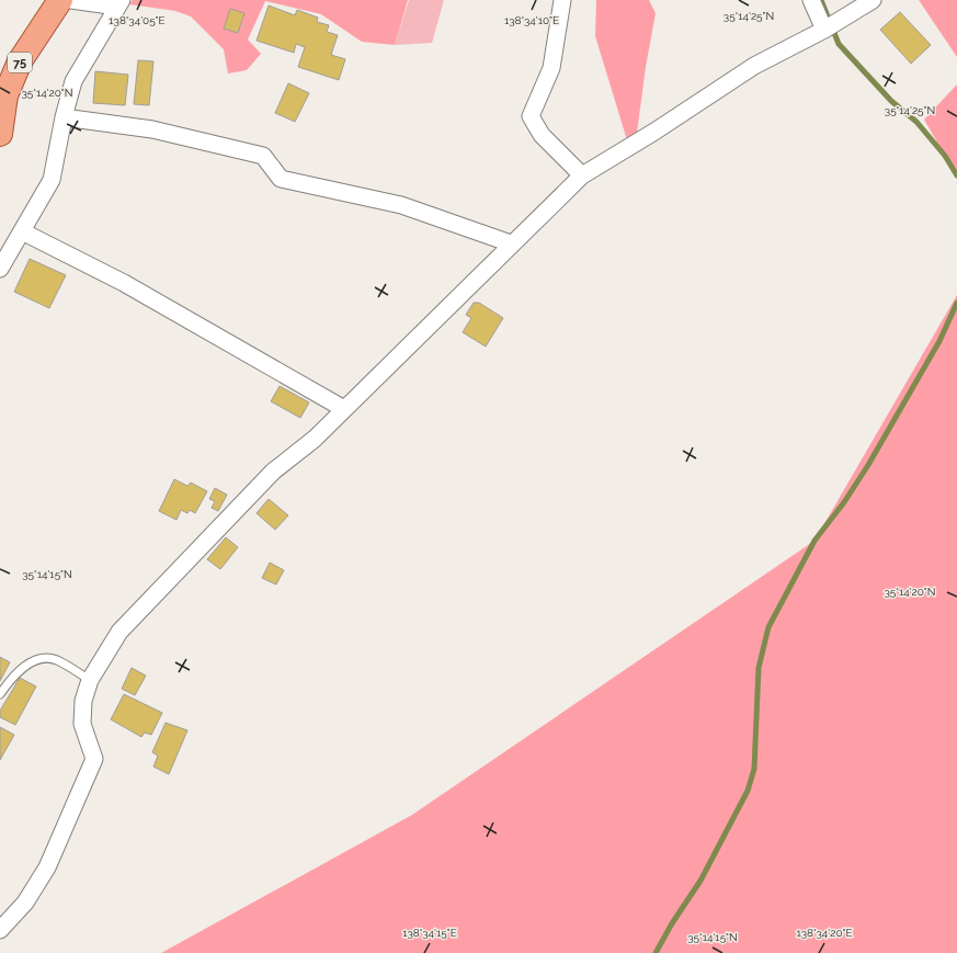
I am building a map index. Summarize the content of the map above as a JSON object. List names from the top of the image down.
{
  "streets": {
    "main road": ["75"]
  },
  "coordinates": [
    "35°14'25\"N",
    "138°34'05\"E",
    "138°34'10\"E",
    "35°14'20\"N",
    "35°14'15\"N",
    "138°34'15\"E",
    "138°34'20\"E"
  ]
}
